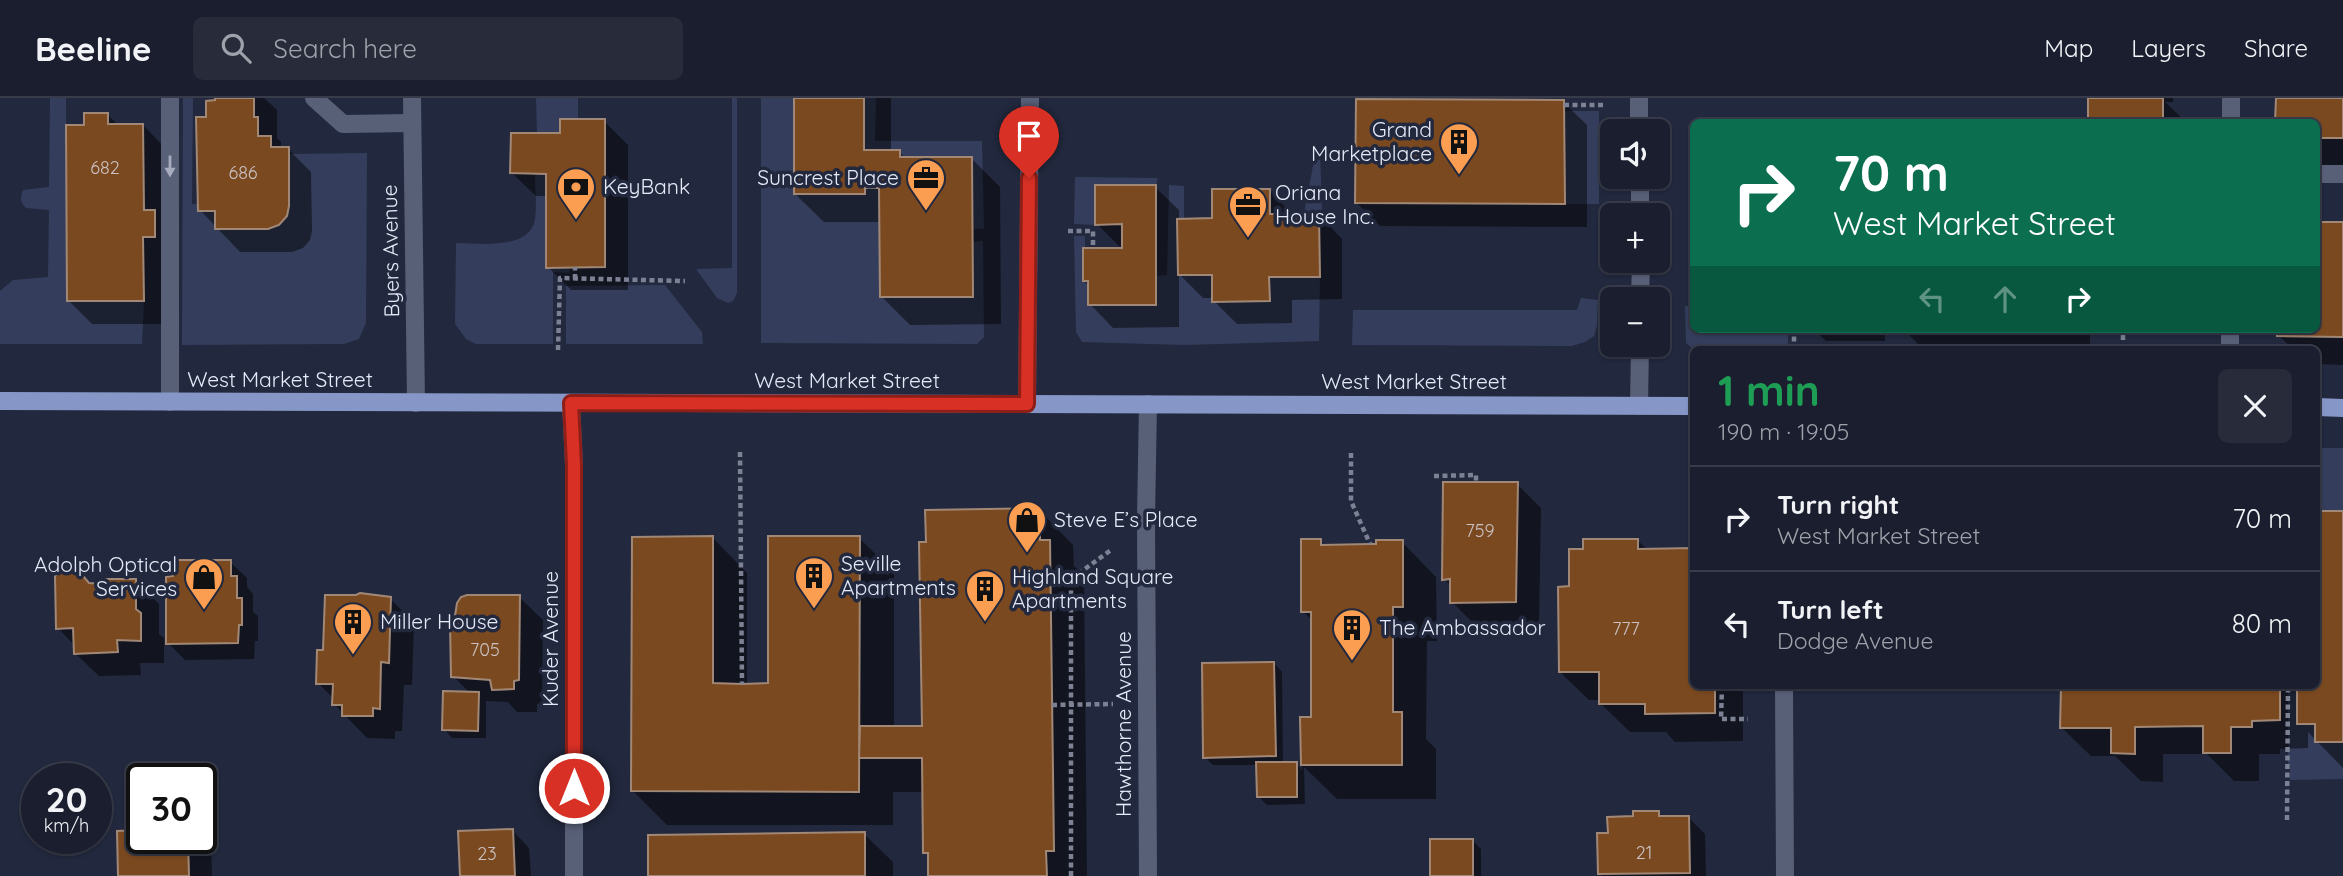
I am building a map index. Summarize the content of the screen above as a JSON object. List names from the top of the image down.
{
  "streets": {
    "main road": ["West Market Street"],
    "street": ["Byers Avenue", "Kuder Avenue", "Hawthorne Avenue"]
  },
  "crossings": [
    ["Byers Avenue", "West Market Street"],
    ["West Market Street", "Kuder Avenue"],
    ["West Market Street", "Hawthorne Avenue"]
  ],
  "places": {
    "building": [
      "Grand Marketplace",
      "Seville Apartments",
      "Highland Square Apartments",
      "Miller House",
      "The Ambassador"
    ],
    "office": ["Suncrest Place", "Oriana House Inc."],
    "bank": ["KeyBank"],
    "shop": ["Steve E’s Place", "Adolph Optical Services"]
  },
  "house_numbers": [
    "682",
    "686",
    "759",
    "777",
    "705",
    "21",
    "23"
  ],
  "page": {
    "header": "Beeline",
    "search": "Search here",
    "nav": ["Map", "Layers", "Share"],
    "map_buttons": ["+", "−"],
    "turn": ["70 m", "West Market Street"],
    "heading": ["1 min", "190 m · 19:05"],
    "list": [
      {
        "name": "Turn right",
        "note": "West Market Street",
        "value": "70 m"
      },
      {
        "name": "Turn left",
        "note": "Dodge Avenue",
        "value": "80 m"
      }
    ],
    "speed": "20 km/h",
    "limit": "30"
  }
}
